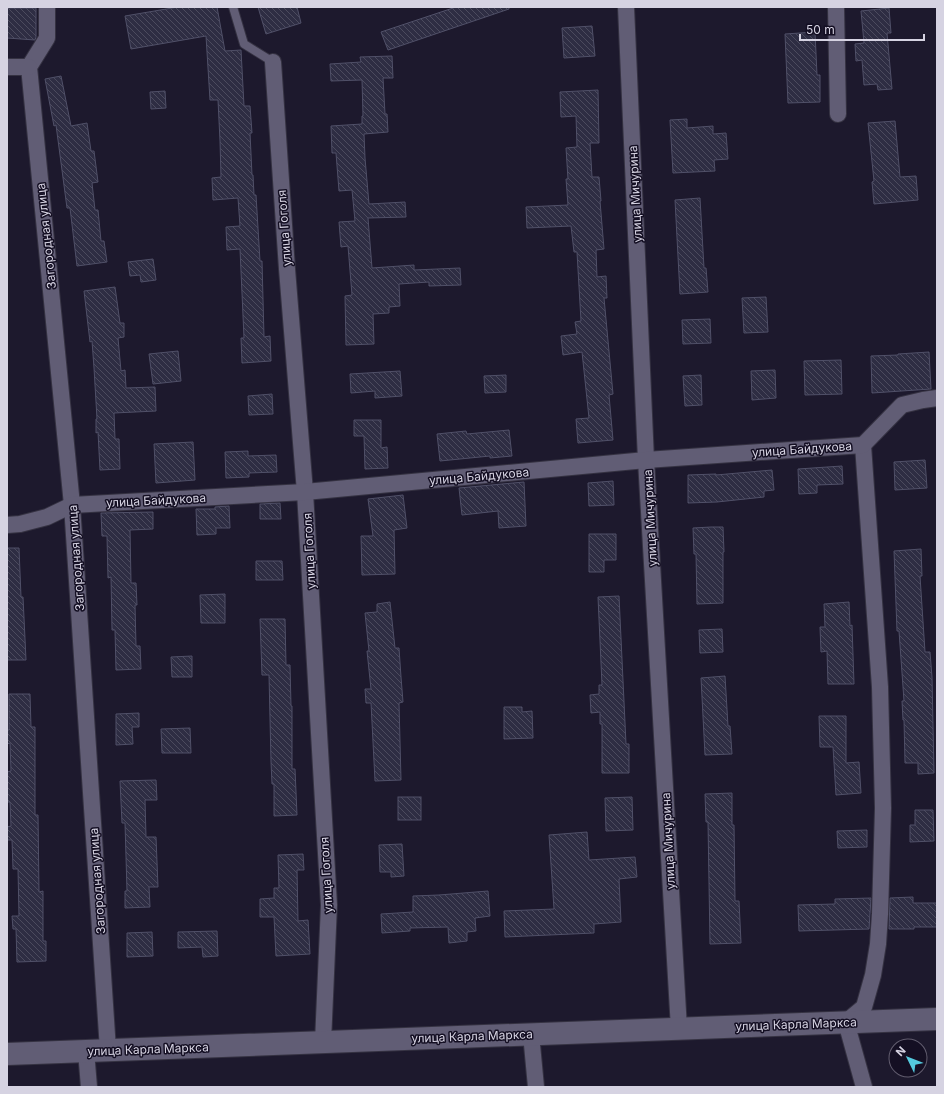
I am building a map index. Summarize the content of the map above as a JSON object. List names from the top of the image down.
{
  "streets": {
    "main road": ["улица Карла Маркса"],
    "street": [
      "улица Мичурина",
      "улица Гоголя",
      "Загородная улица",
      "улица Байдукова"
    ]
  },
  "crossings": [
    ["улица Мичурина", "улица Байдукова"],
    ["улица Мичурина", "улица Карла Маркса"],
    ["улица Гоголя", "улица Байдукова"],
    ["улица Гоголя", "улица Карла Маркса"],
    ["Загородная улица", "улица Байдукова"],
    ["Загородная улица", "улица Карла Маркса"]
  ],
  "scale_bar": "50 m",
  "north": "top left"
}
